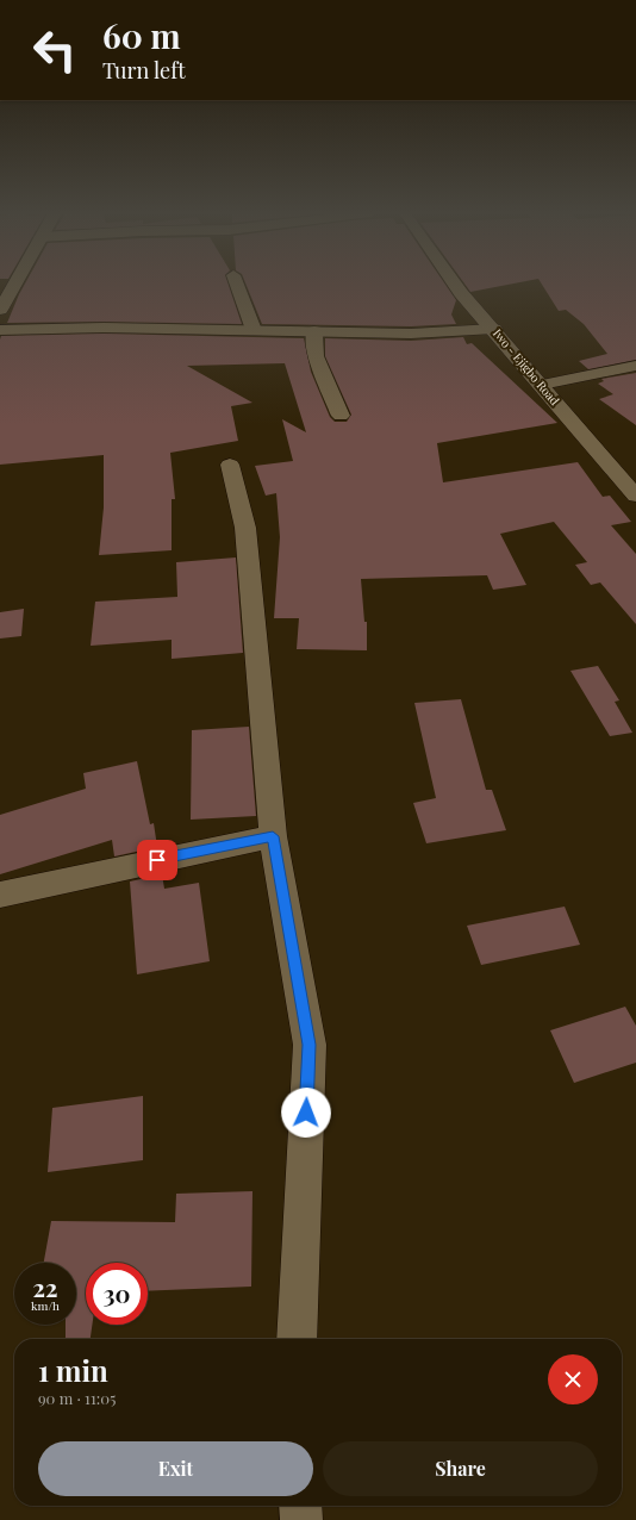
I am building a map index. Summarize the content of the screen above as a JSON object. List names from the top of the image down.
{
  "streets": {
    "street": ["Iwo - Ejigbo Road"]
  },
  "page": {
    "turn": ["60 m", "Turn left"],
    "speed": "22 km/h",
    "limit": "30",
    "heading": ["1 min", "90 m · 11:05"],
    "buttons": ["Exit", "Share"]
  }
}
